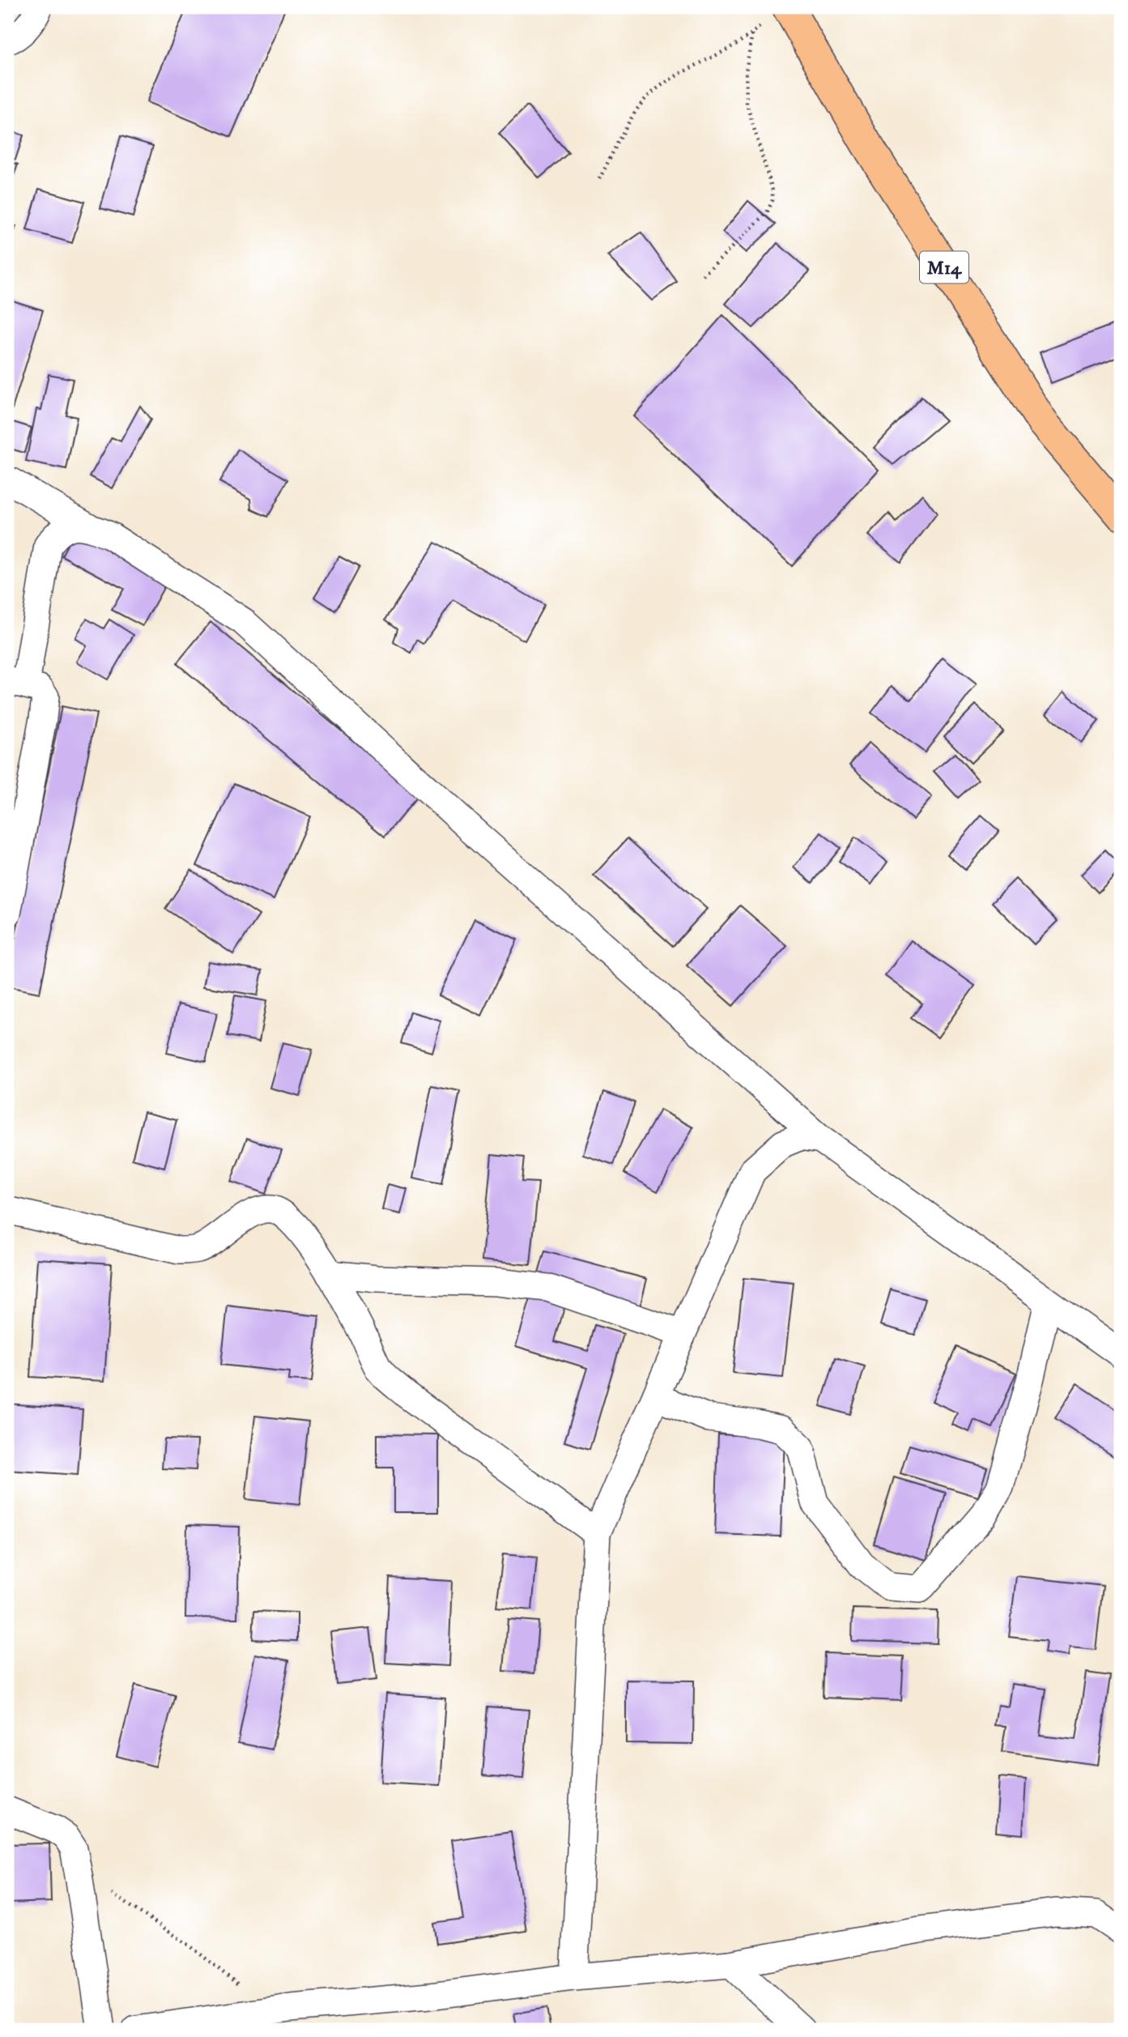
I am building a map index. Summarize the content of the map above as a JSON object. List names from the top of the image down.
{
  "streets": {
    "main road": ["M14"]
  }
}
